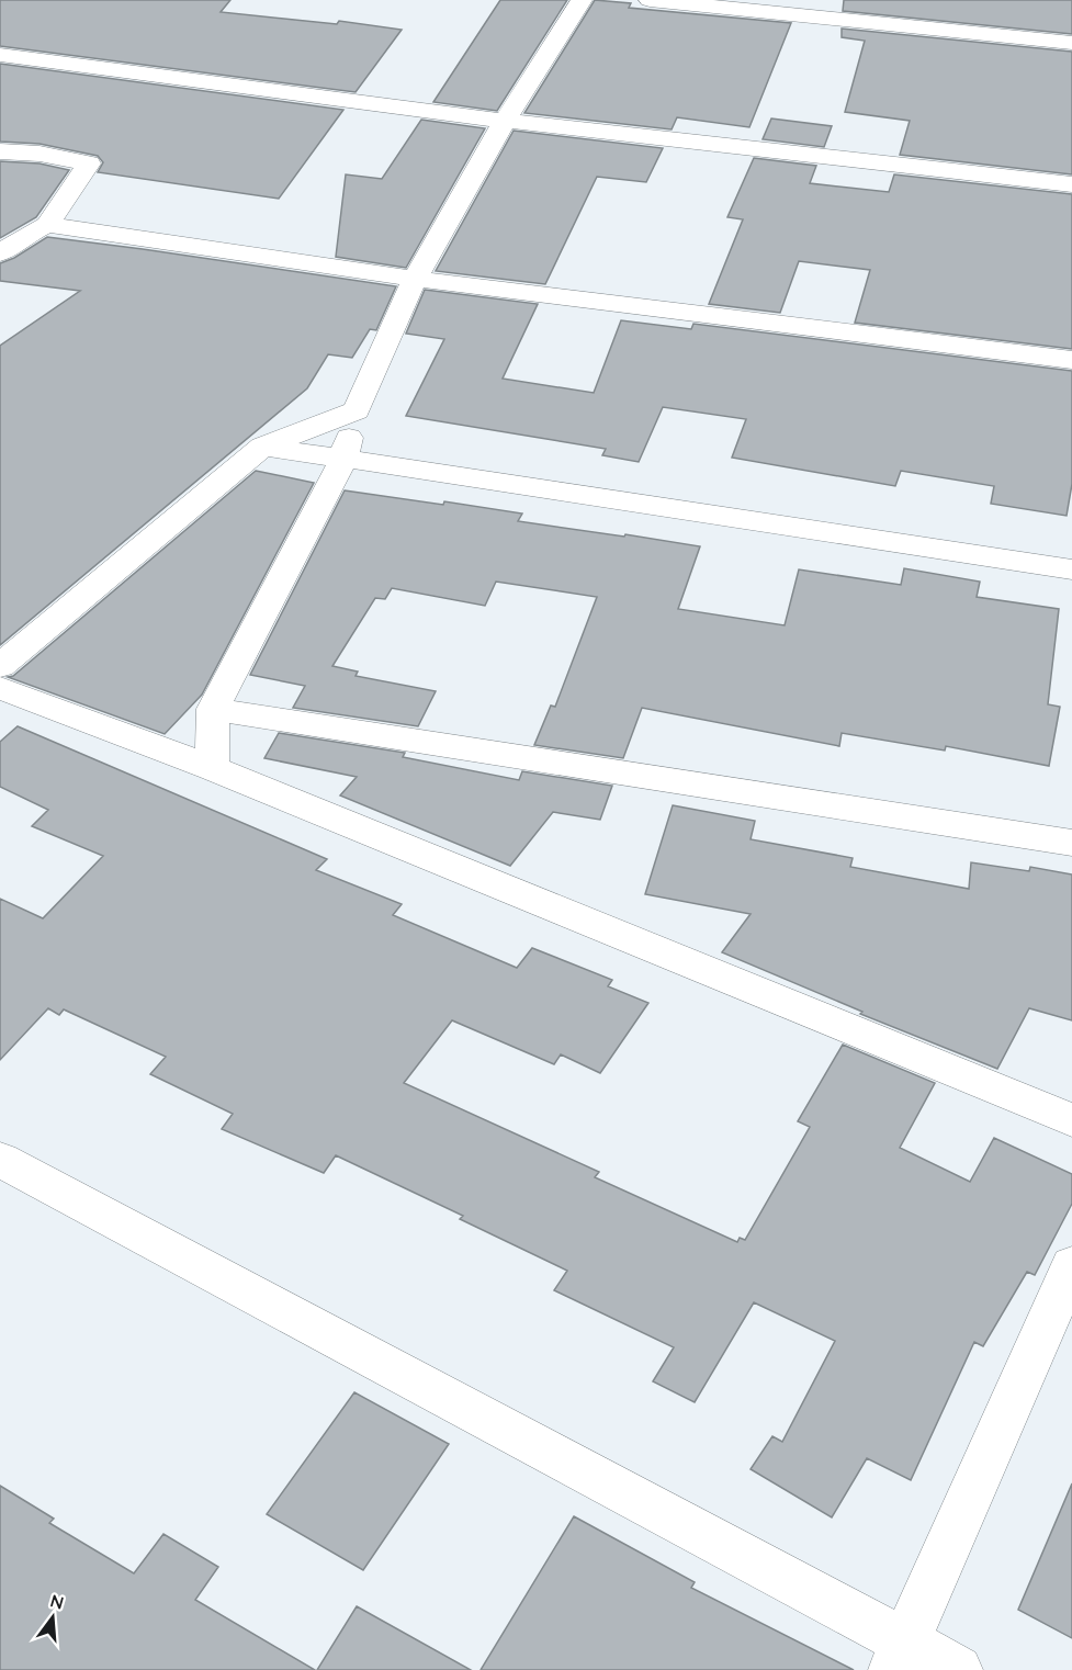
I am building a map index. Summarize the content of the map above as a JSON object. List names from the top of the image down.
{
  "north": "top"
}
